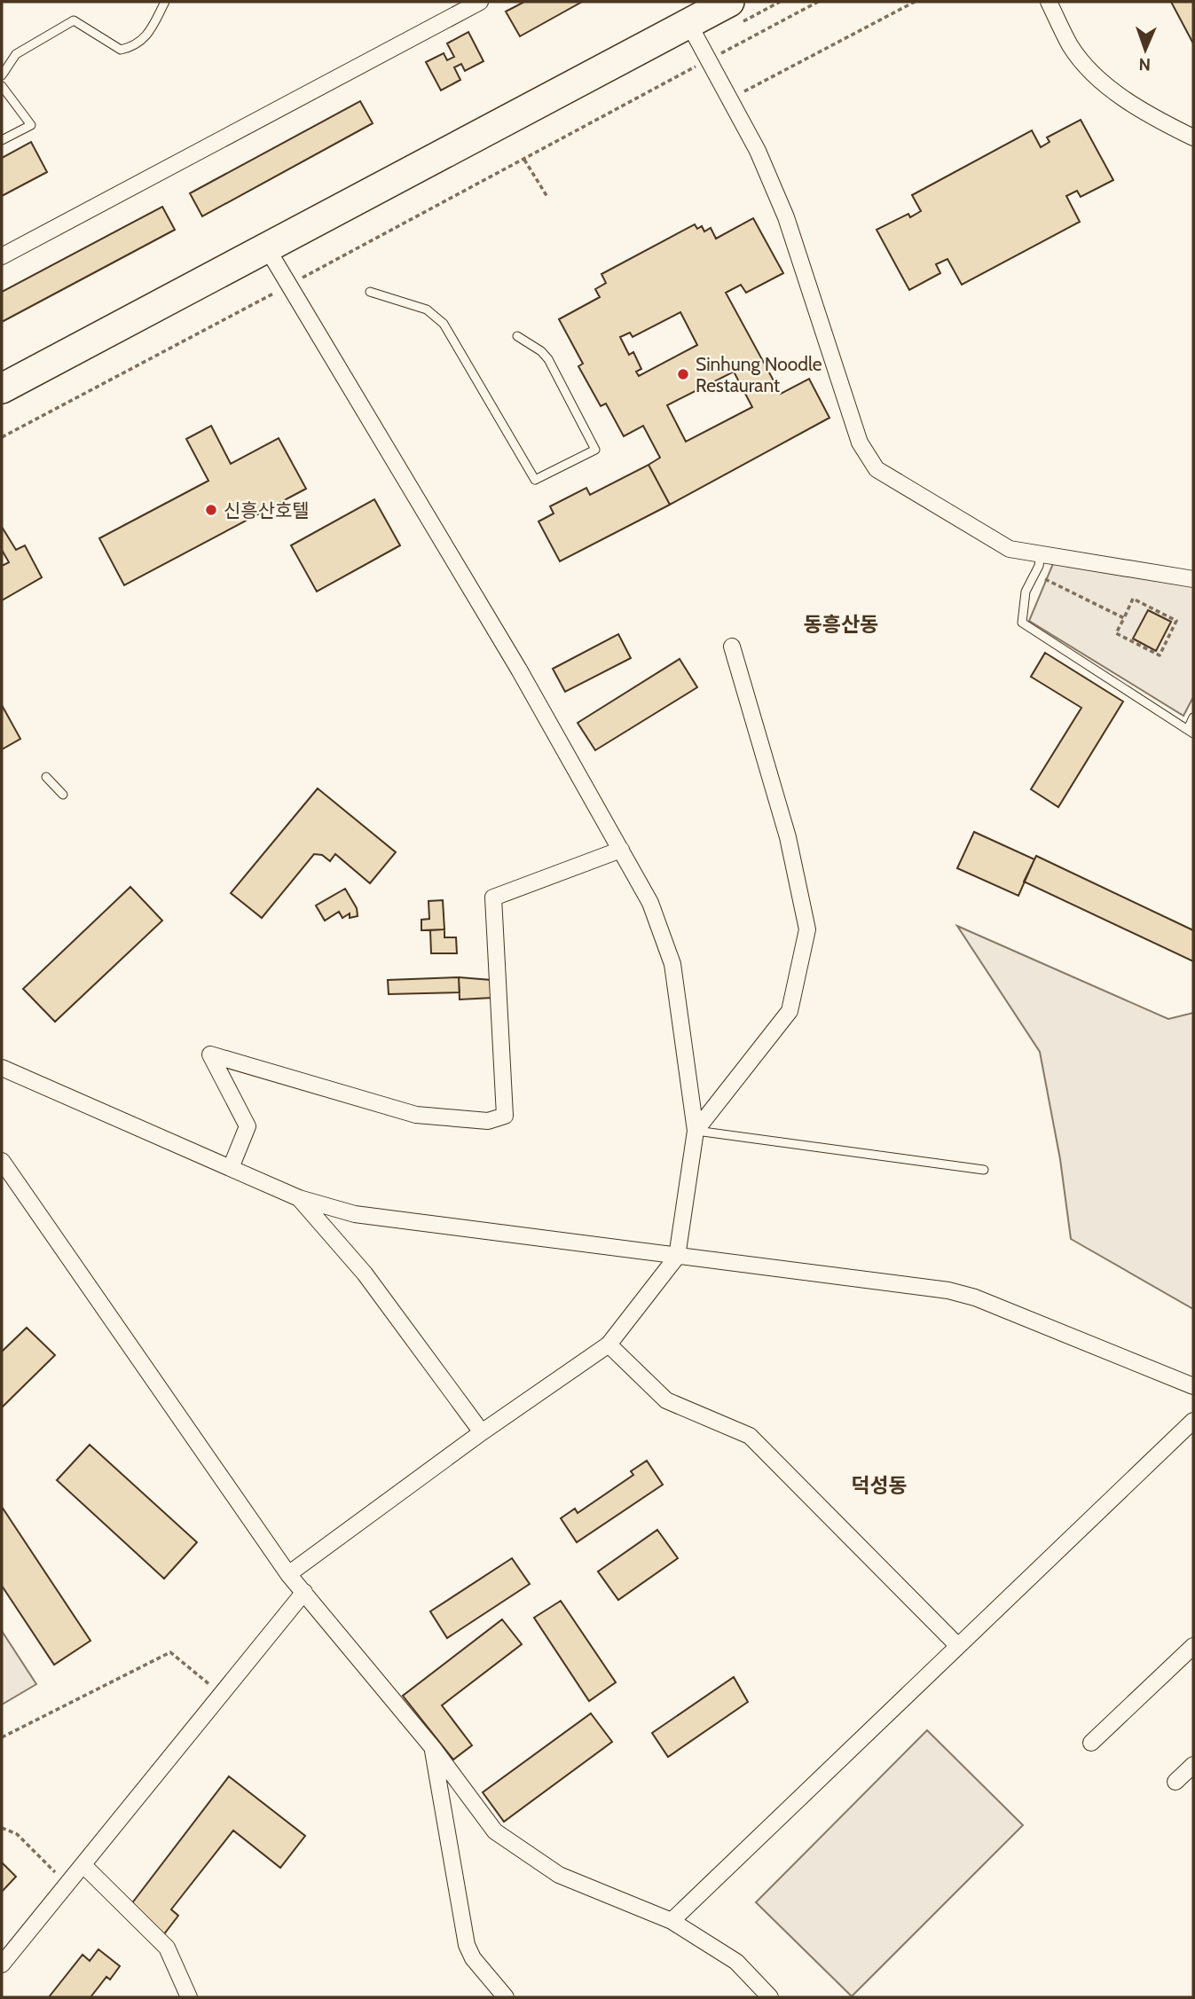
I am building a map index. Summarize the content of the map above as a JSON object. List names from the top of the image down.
{
  "districts": ["동흥산동", "덕성동"],
  "places": ["Sinhung Noodle Restaurant", "신흥산호텔"],
  "north": "bottom"
}
